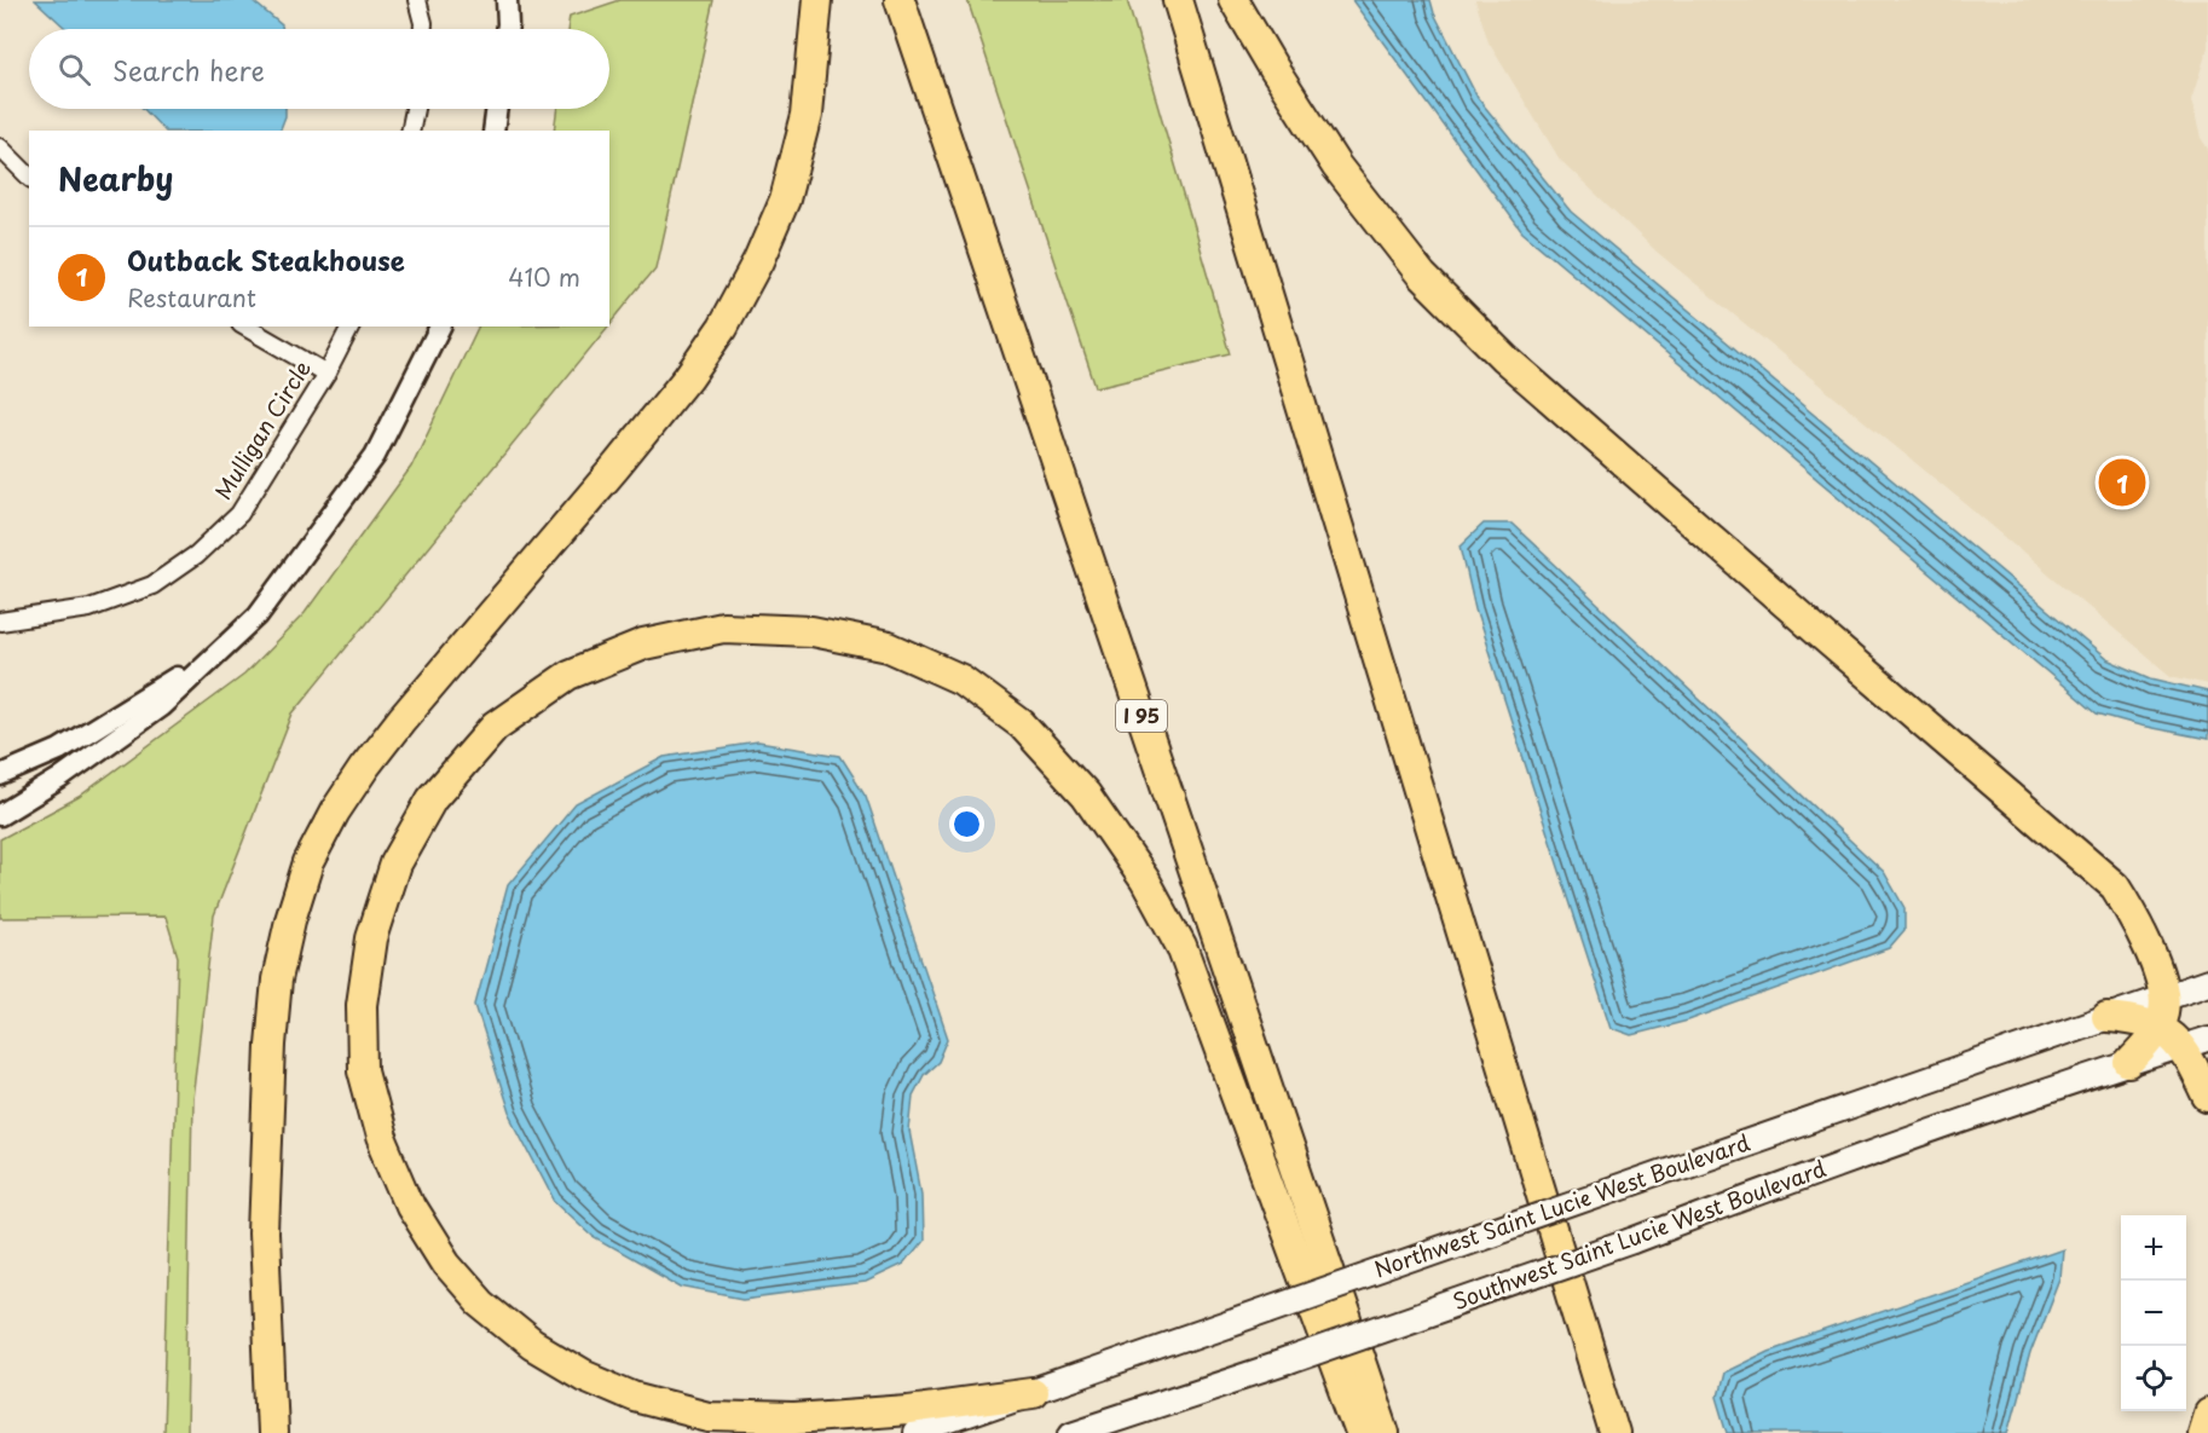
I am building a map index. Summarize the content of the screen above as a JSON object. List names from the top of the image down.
{
  "streets": {
    "highway": ["I 95"],
    "main road": ["Northwest Saint Lucie West Boulevard", "Southwest Saint Lucie West Boulevard"],
    "street": ["Mulligan Circle"]
  },
  "page": {
    "search": "Search here",
    "heading": "Nearby",
    "list": [
      {
        "mark": "1",
        "name": "Outback Steakhouse",
        "note": "Restaurant",
        "value": "410 m"
      }
    ],
    "pins": "1",
    "map_buttons": ["+", "−"]
  }
}
